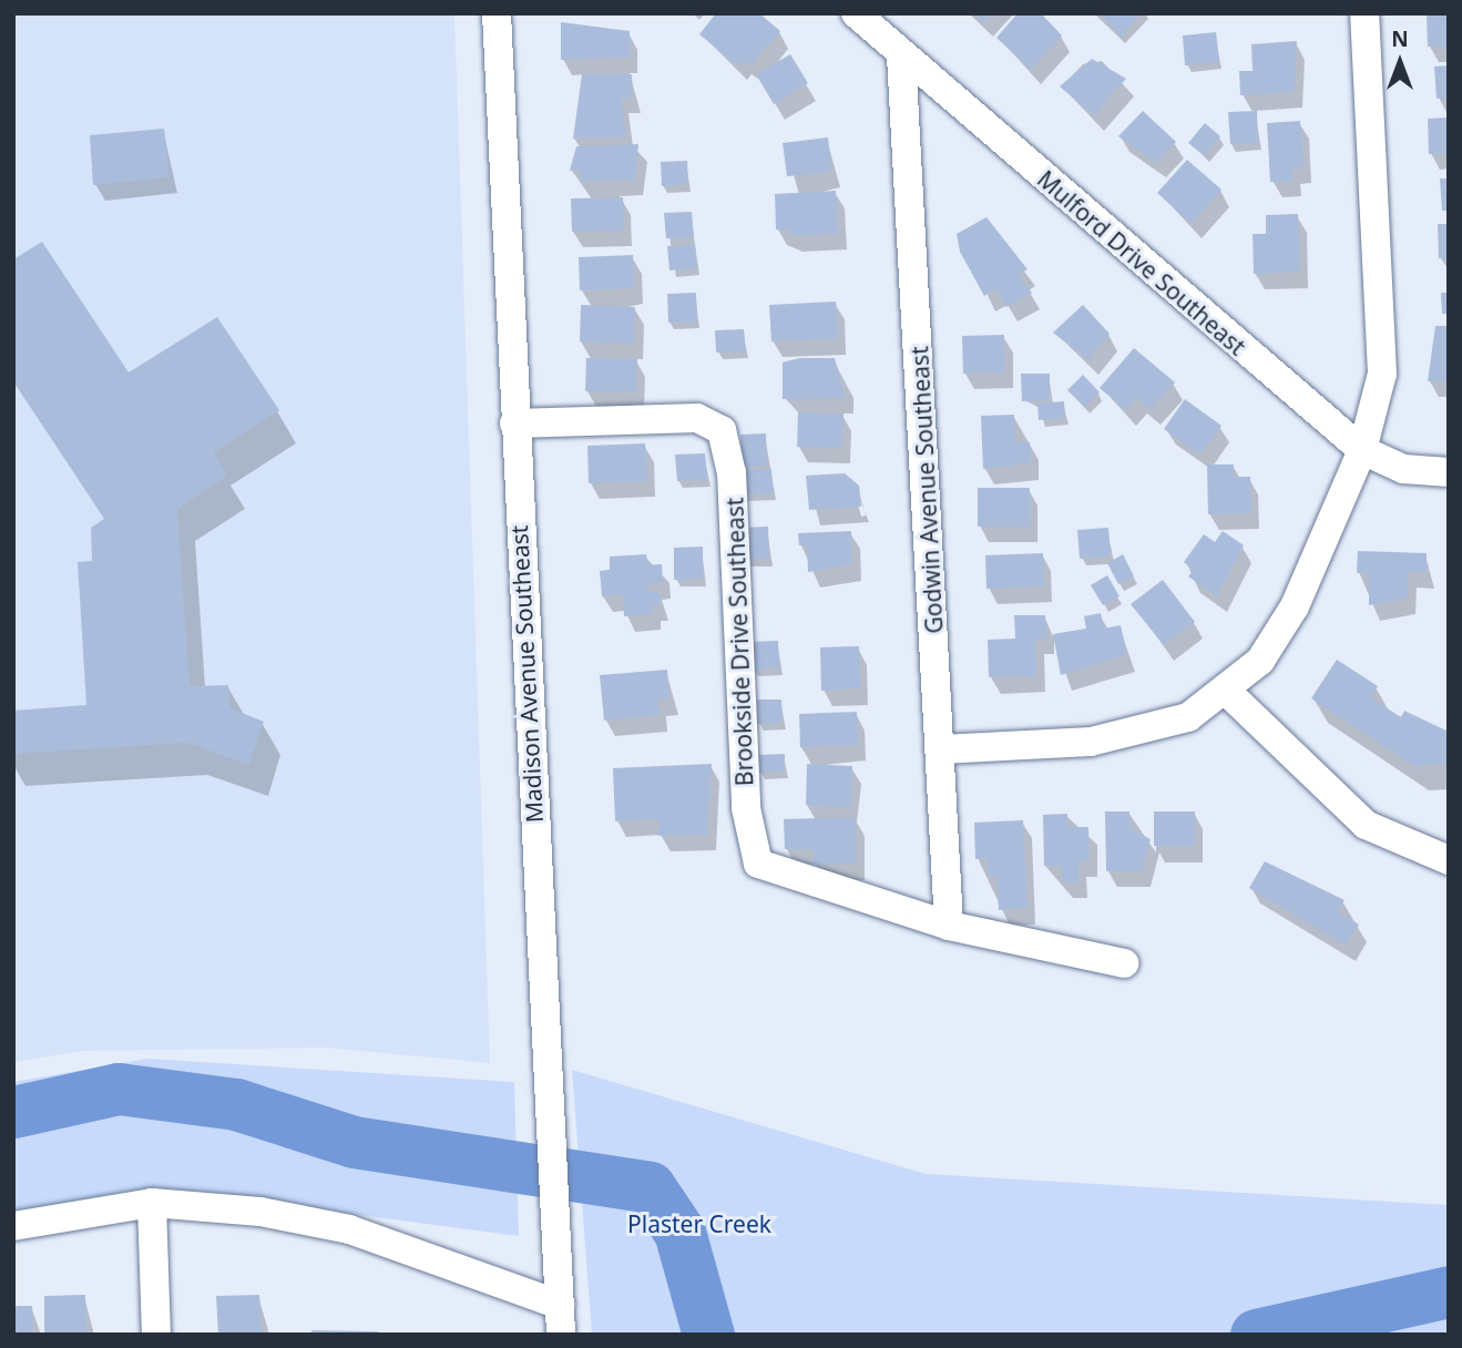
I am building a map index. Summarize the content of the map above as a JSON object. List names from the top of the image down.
{
  "streets": {
    "street": [
      "Mulford Drive Southeast",
      "Godwin Avenue Southeast",
      "Brookside Drive Southeast",
      "Madison Avenue Southeast"
    ]
  },
  "crossings": [
    ["Mulford Drive Southeast", "Godwin Avenue Southeast"],
    ["Godwin Avenue Southeast", "Brookside Drive Southeast"],
    ["Brookside Drive Southeast", "Madison Avenue Southeast"]
  ],
  "parks": ["Plaster Creek"],
  "north": "top"
}
